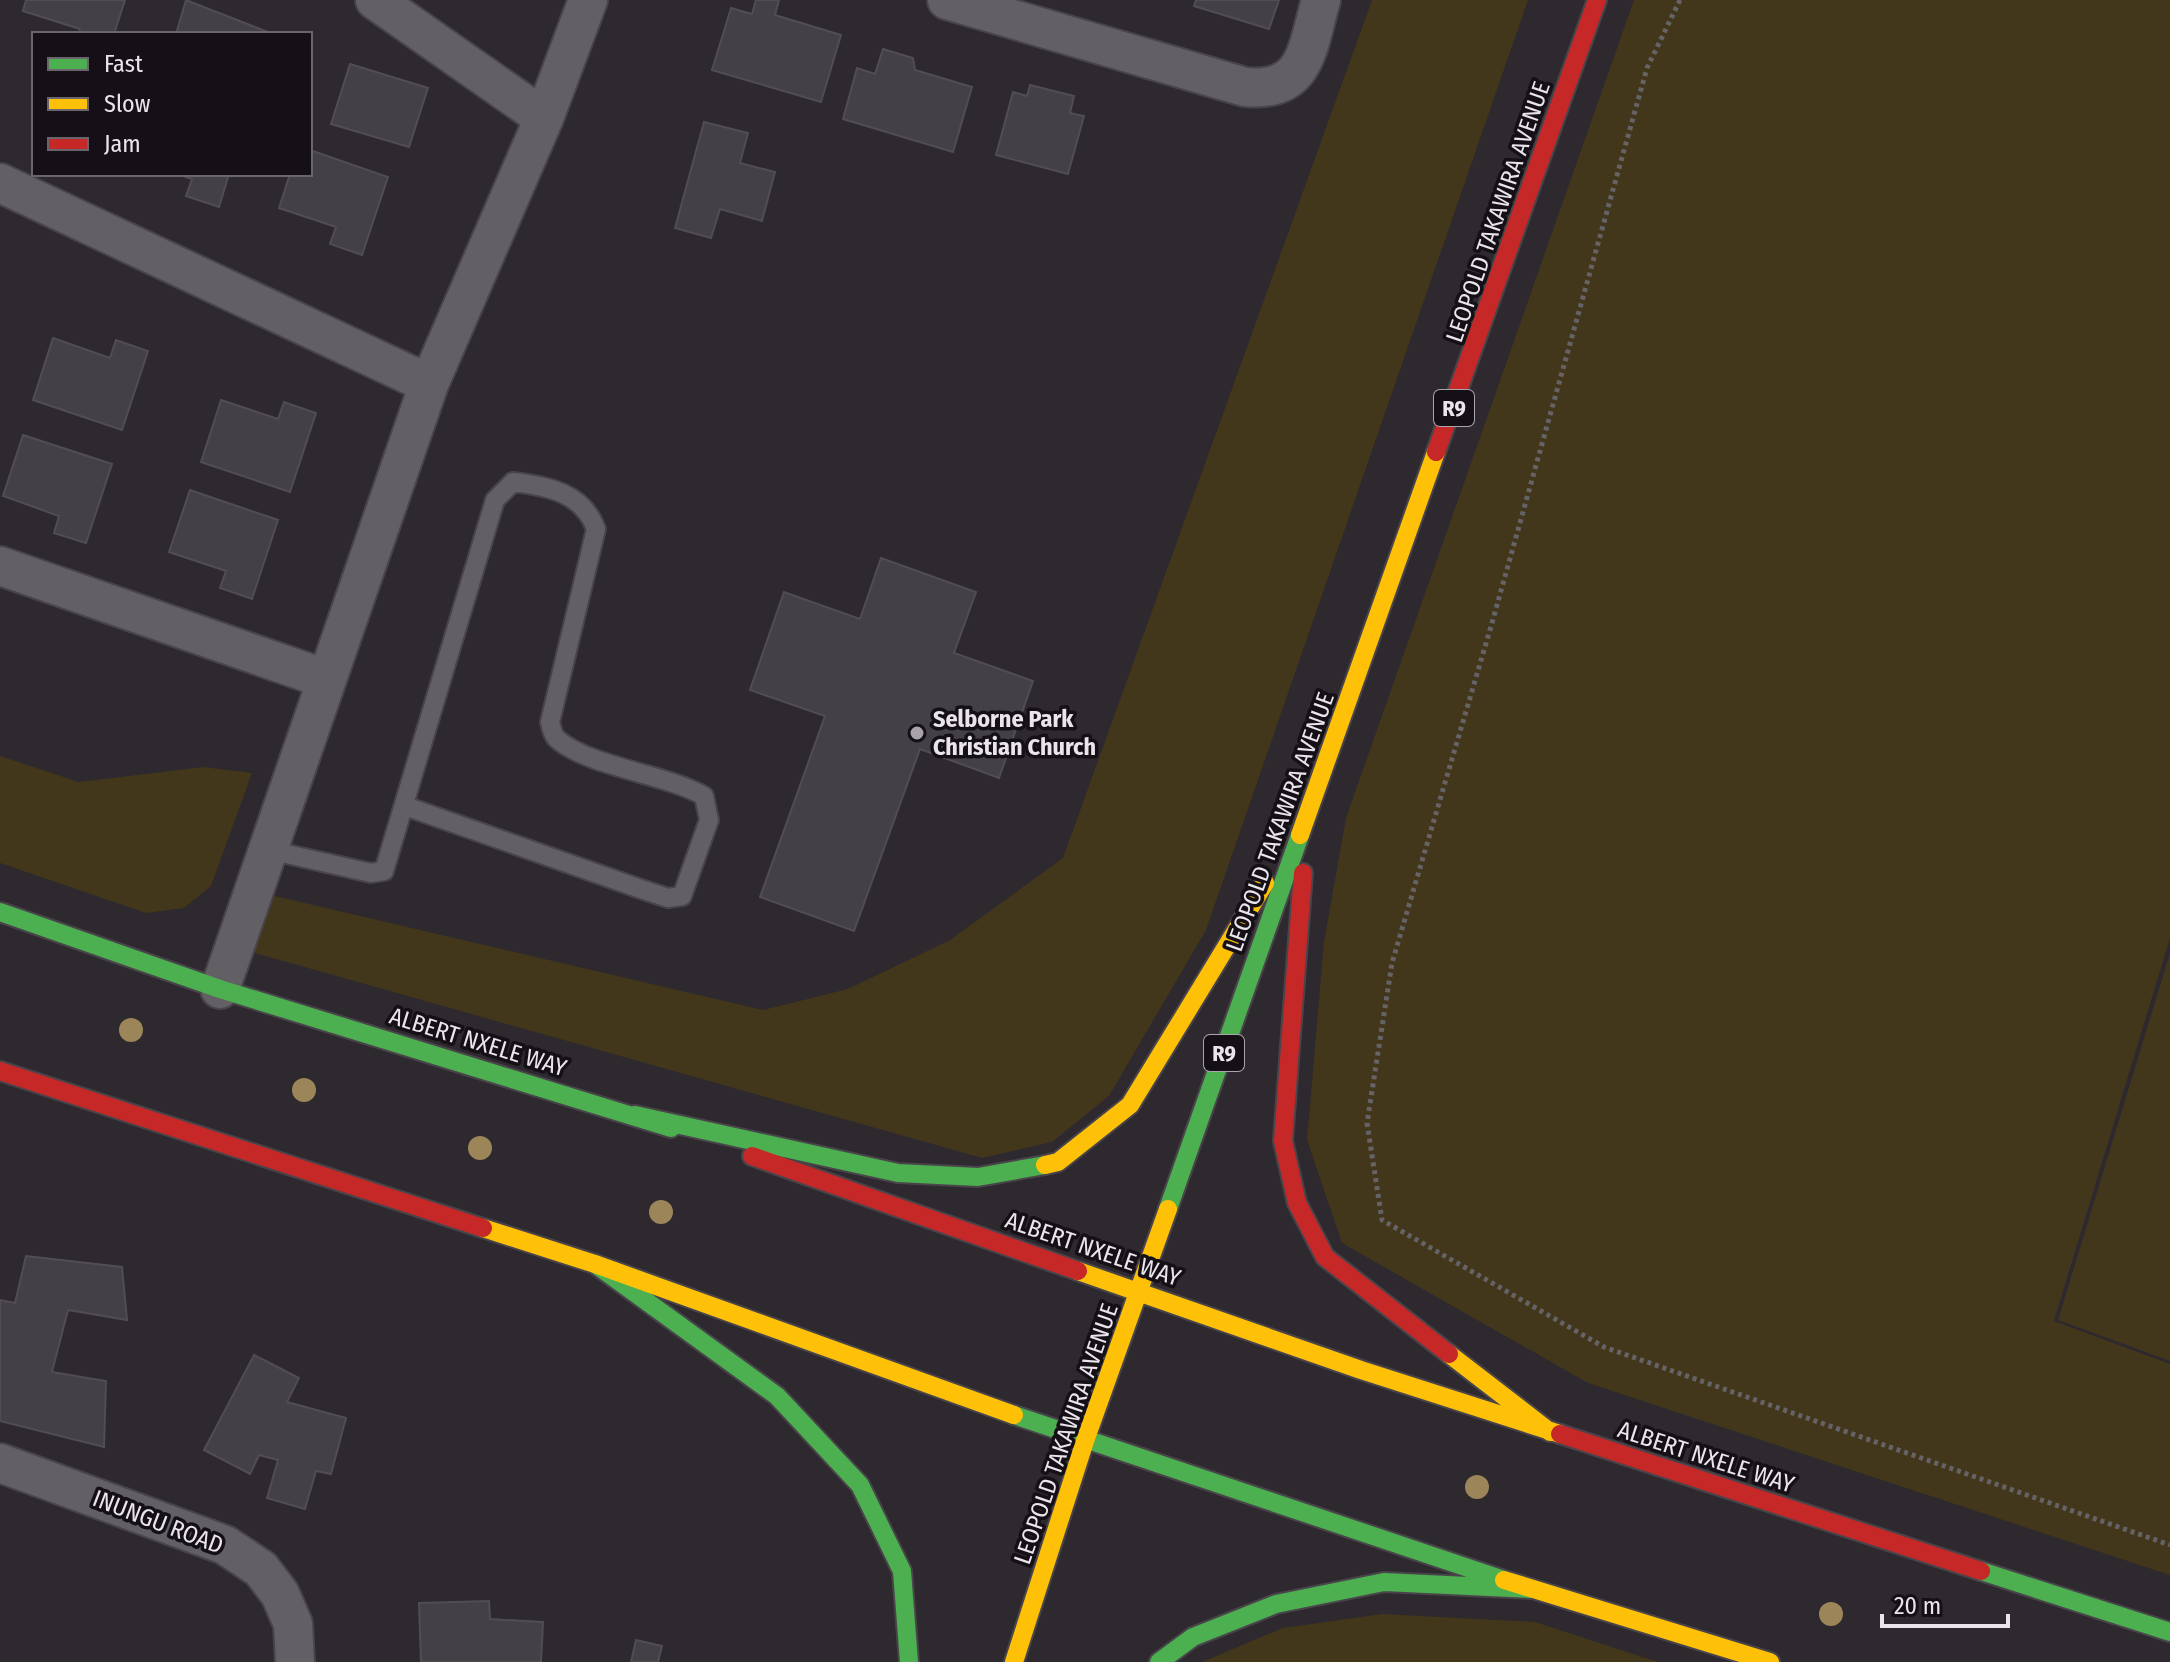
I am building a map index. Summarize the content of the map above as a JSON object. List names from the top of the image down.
{
  "streets": {
    "main road": ["LEOPOLD TAKAWIRA AVENUE", "R9", "ALBERT NXELE WAY"],
    "street": ["INUNGU ROAD"]
  },
  "crossings": [
    ["LEOPOLD TAKAWIRA AVENUE", "ALBERT NXELE WAY"]
  ],
  "places": ["Selborne Park Christian Church"],
  "legend": ["Fast", "Slow", "Jam"],
  "scale_bar": "20 m"
}
